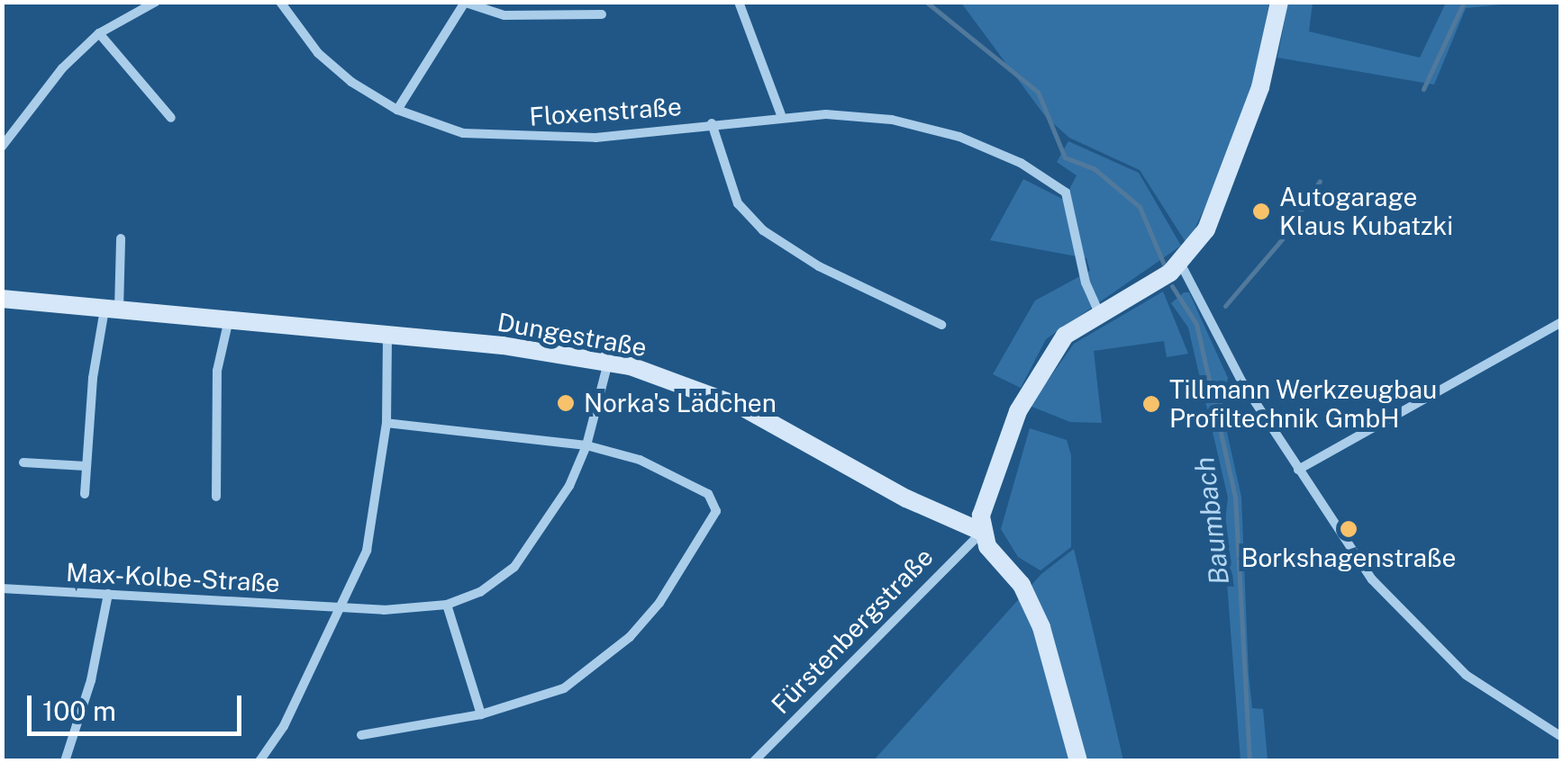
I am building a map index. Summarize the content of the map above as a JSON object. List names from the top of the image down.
{
  "streets": {
    "street": [
      "Floxenstraße",
      "Dungestraße",
      "Max-Kolbe-Straße",
      "Fürstenbergstraße"
    ]
  },
  "crossings": [
    ["Dungestraße", "Max-Kolbe-Straße"],
    ["Dungestraße", "Fürstenbergstraße"]
  ],
  "water": ["Baumbach"],
  "places": [
    "Autogarage Klaus Kubatzki",
    "Norka's Lädchen",
    "Tillmann Werkzeugbau Profiltechnik GmbH",
    "Borkshagenstraße"
  ],
  "scale_bar": "100 m"
}
